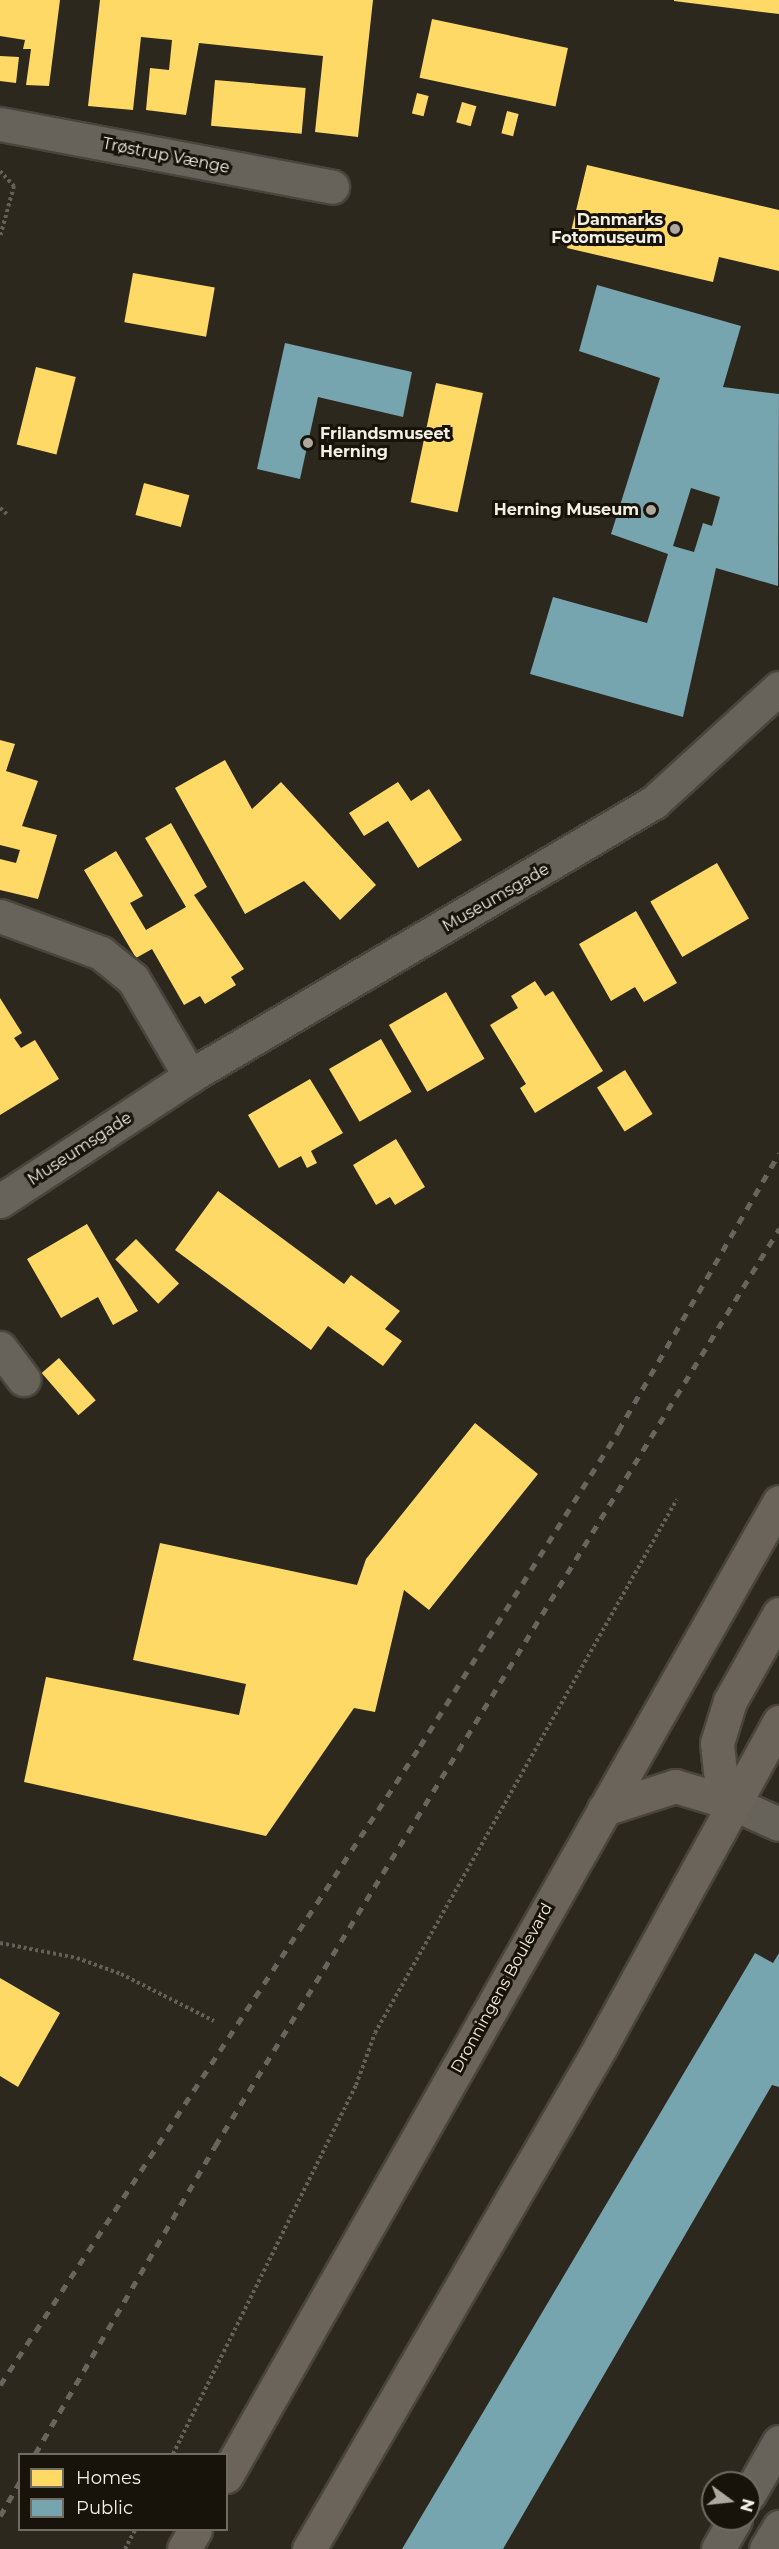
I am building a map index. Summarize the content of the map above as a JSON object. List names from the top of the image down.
{
  "streets": {
    "main road": ["Dronningens Boulevard"],
    "street": ["Trøstrup Vænge", "Museumsgade"]
  },
  "places": ["Danmarks Fotomuseum", "Frilandsmuseet Herning", "Herning Museum"],
  "legend": ["Homes", "Public"],
  "north": "right"
}
